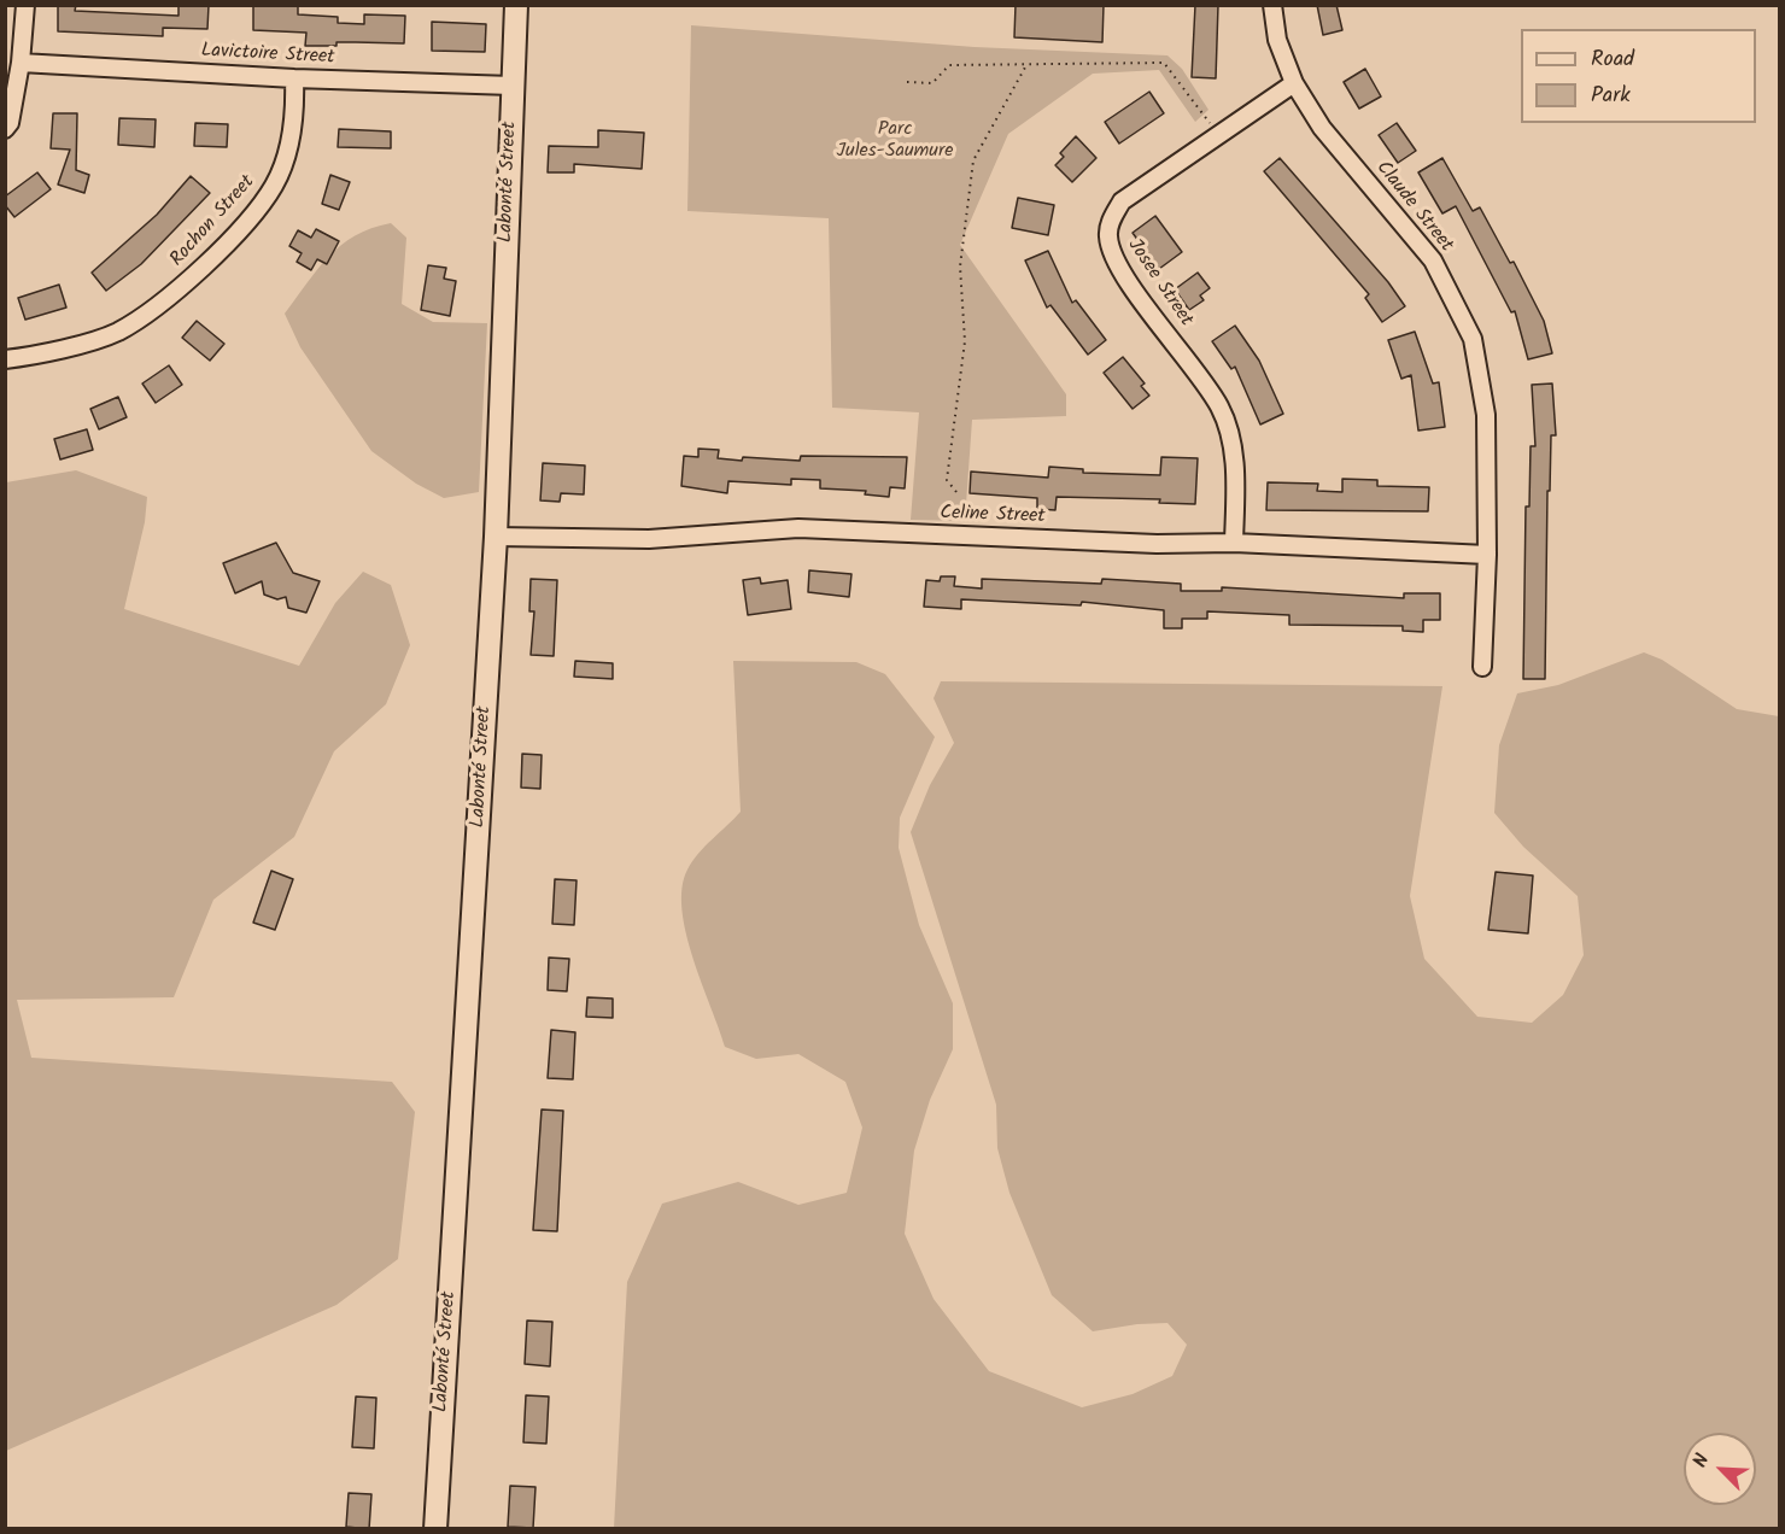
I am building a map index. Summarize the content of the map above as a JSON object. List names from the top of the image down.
{
  "streets": {
    "street": [
      "Lavictoire Street",
      "Labonté Street",
      "Claude Street",
      "Rochon Street",
      "Josee Street",
      "Celine Street"
    ]
  },
  "crossings": [
    ["Lavictoire Street", "Labonté Street"],
    ["Lavictoire Street", "Rochon Street"],
    ["Labonté Street", "Celine Street"],
    ["Claude Street", "Josee Street"],
    ["Claude Street", "Celine Street"],
    ["Josee Street", "Celine Street"]
  ],
  "parks": ["Parc Jules-Saumure"],
  "legend": ["Road", "Park"],
  "north": "top left"
}
